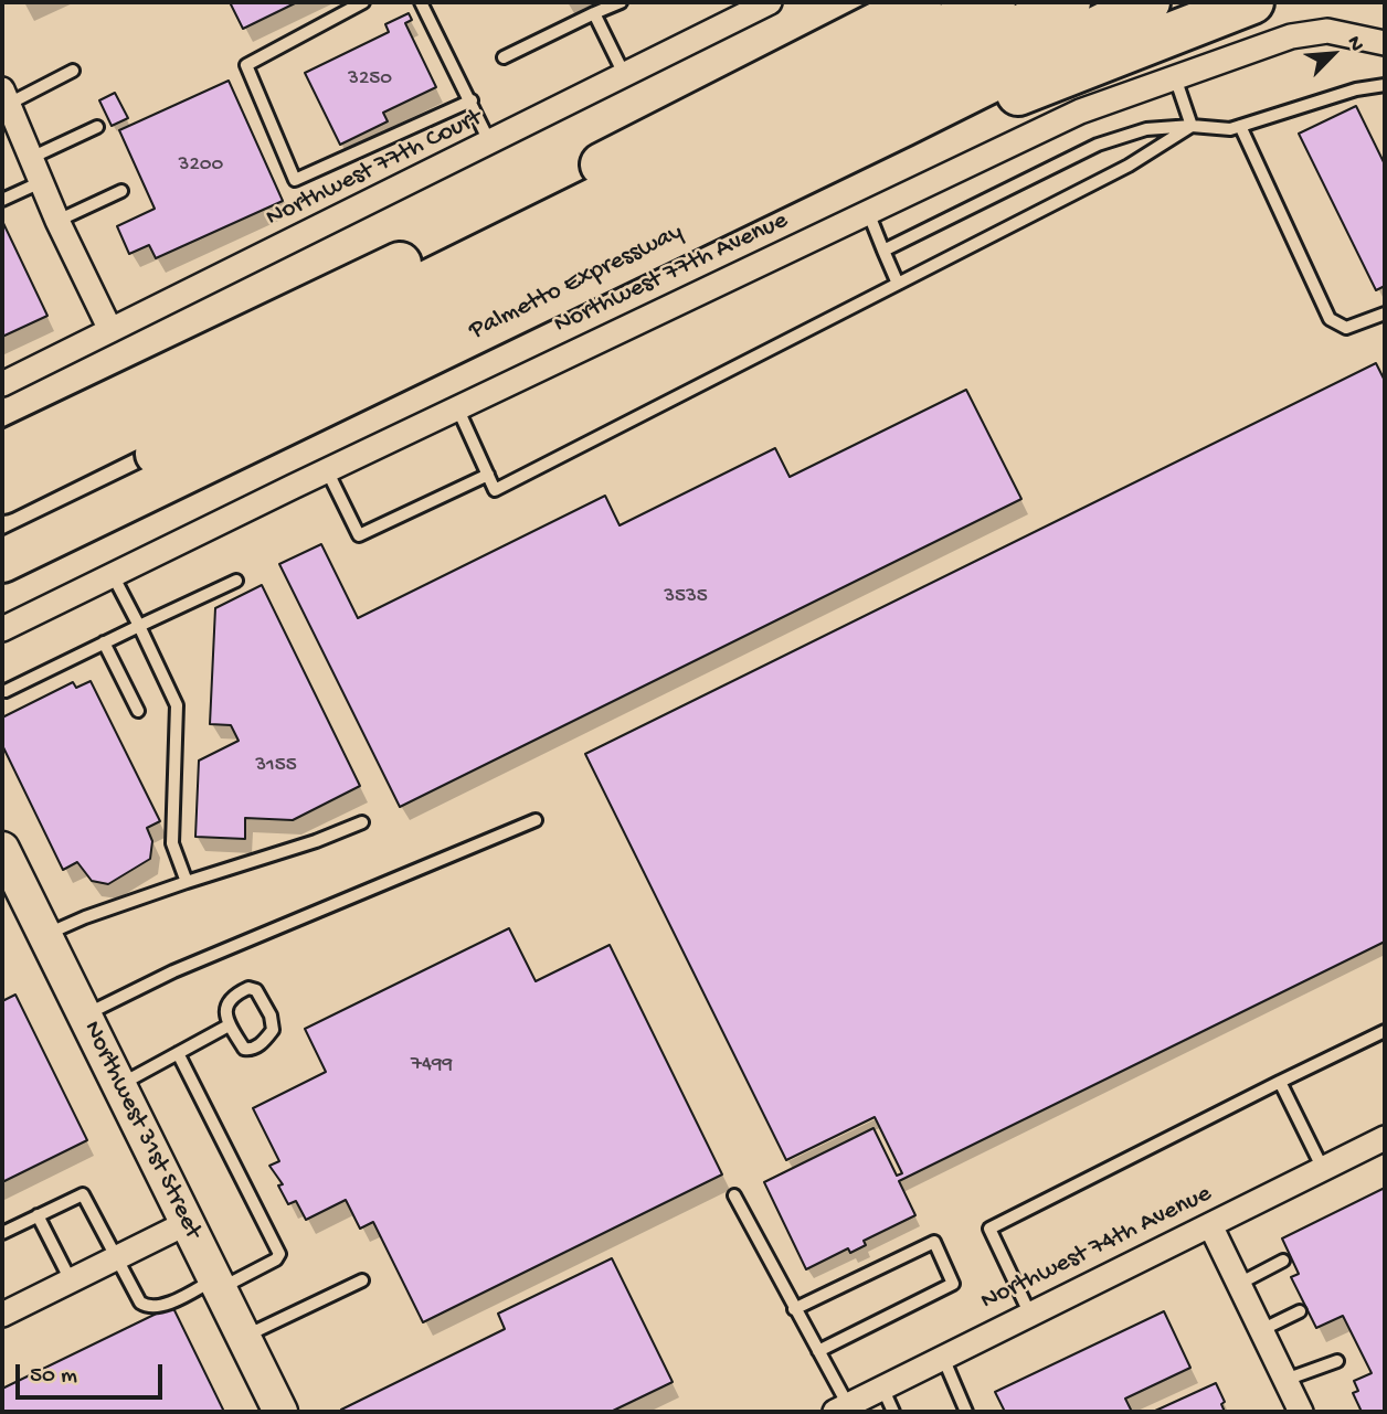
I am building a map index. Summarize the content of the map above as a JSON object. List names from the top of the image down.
{
  "streets": {
    "highway": ["Palmetto Expressway"],
    "street": [
      "Northwest 77th Court",
      "Northwest 77th Avenue",
      "Northwest 31st Street",
      "Northwest 74th Avenue"
    ]
  },
  "house_numbers": [
    "3250",
    "3200",
    "3535",
    "3155",
    "7499"
  ],
  "scale_bar": "50 m",
  "north": "top right"
}
